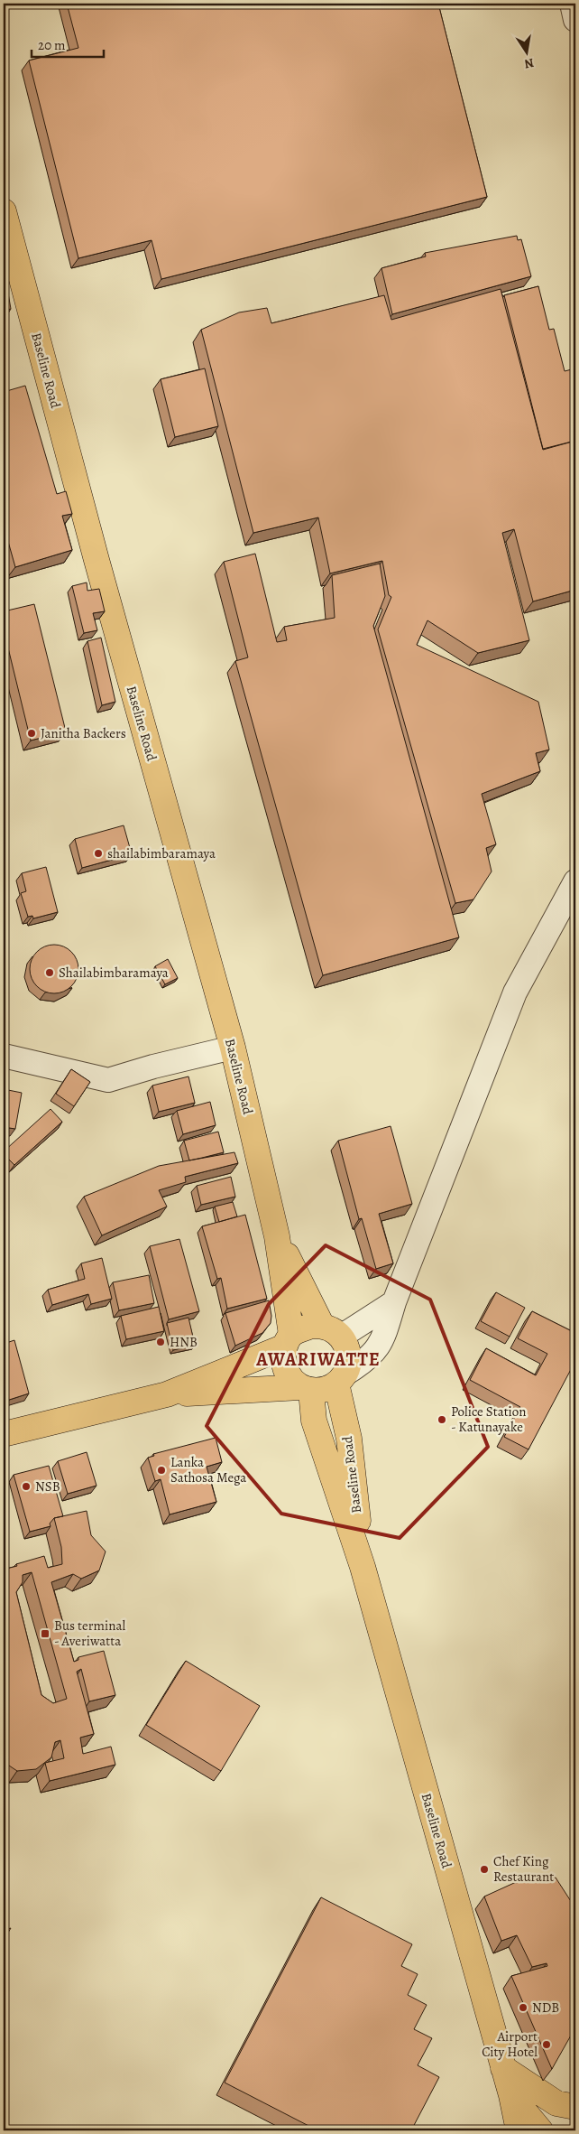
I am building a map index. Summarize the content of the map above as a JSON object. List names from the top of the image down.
{
  "streets": {
    "main road": ["Baseline Road"]
  },
  "districts": ["AWARIWATTE"],
  "places": {
    "other": [
      "Janitha Backers",
      "shailabimbaramaya",
      "Shailabimbaramaya",
      "HNB",
      "Police Station - Katunayake",
      "Lanka Sathosa Mega",
      "NSB",
      "Chef King Restaurant",
      "NDB",
      "Airport City Hotel"
    ],
    "transit": ["Bus terminal - Averiwatta"]
  },
  "scale_bar": "20 m",
  "north": "bottom"
}
